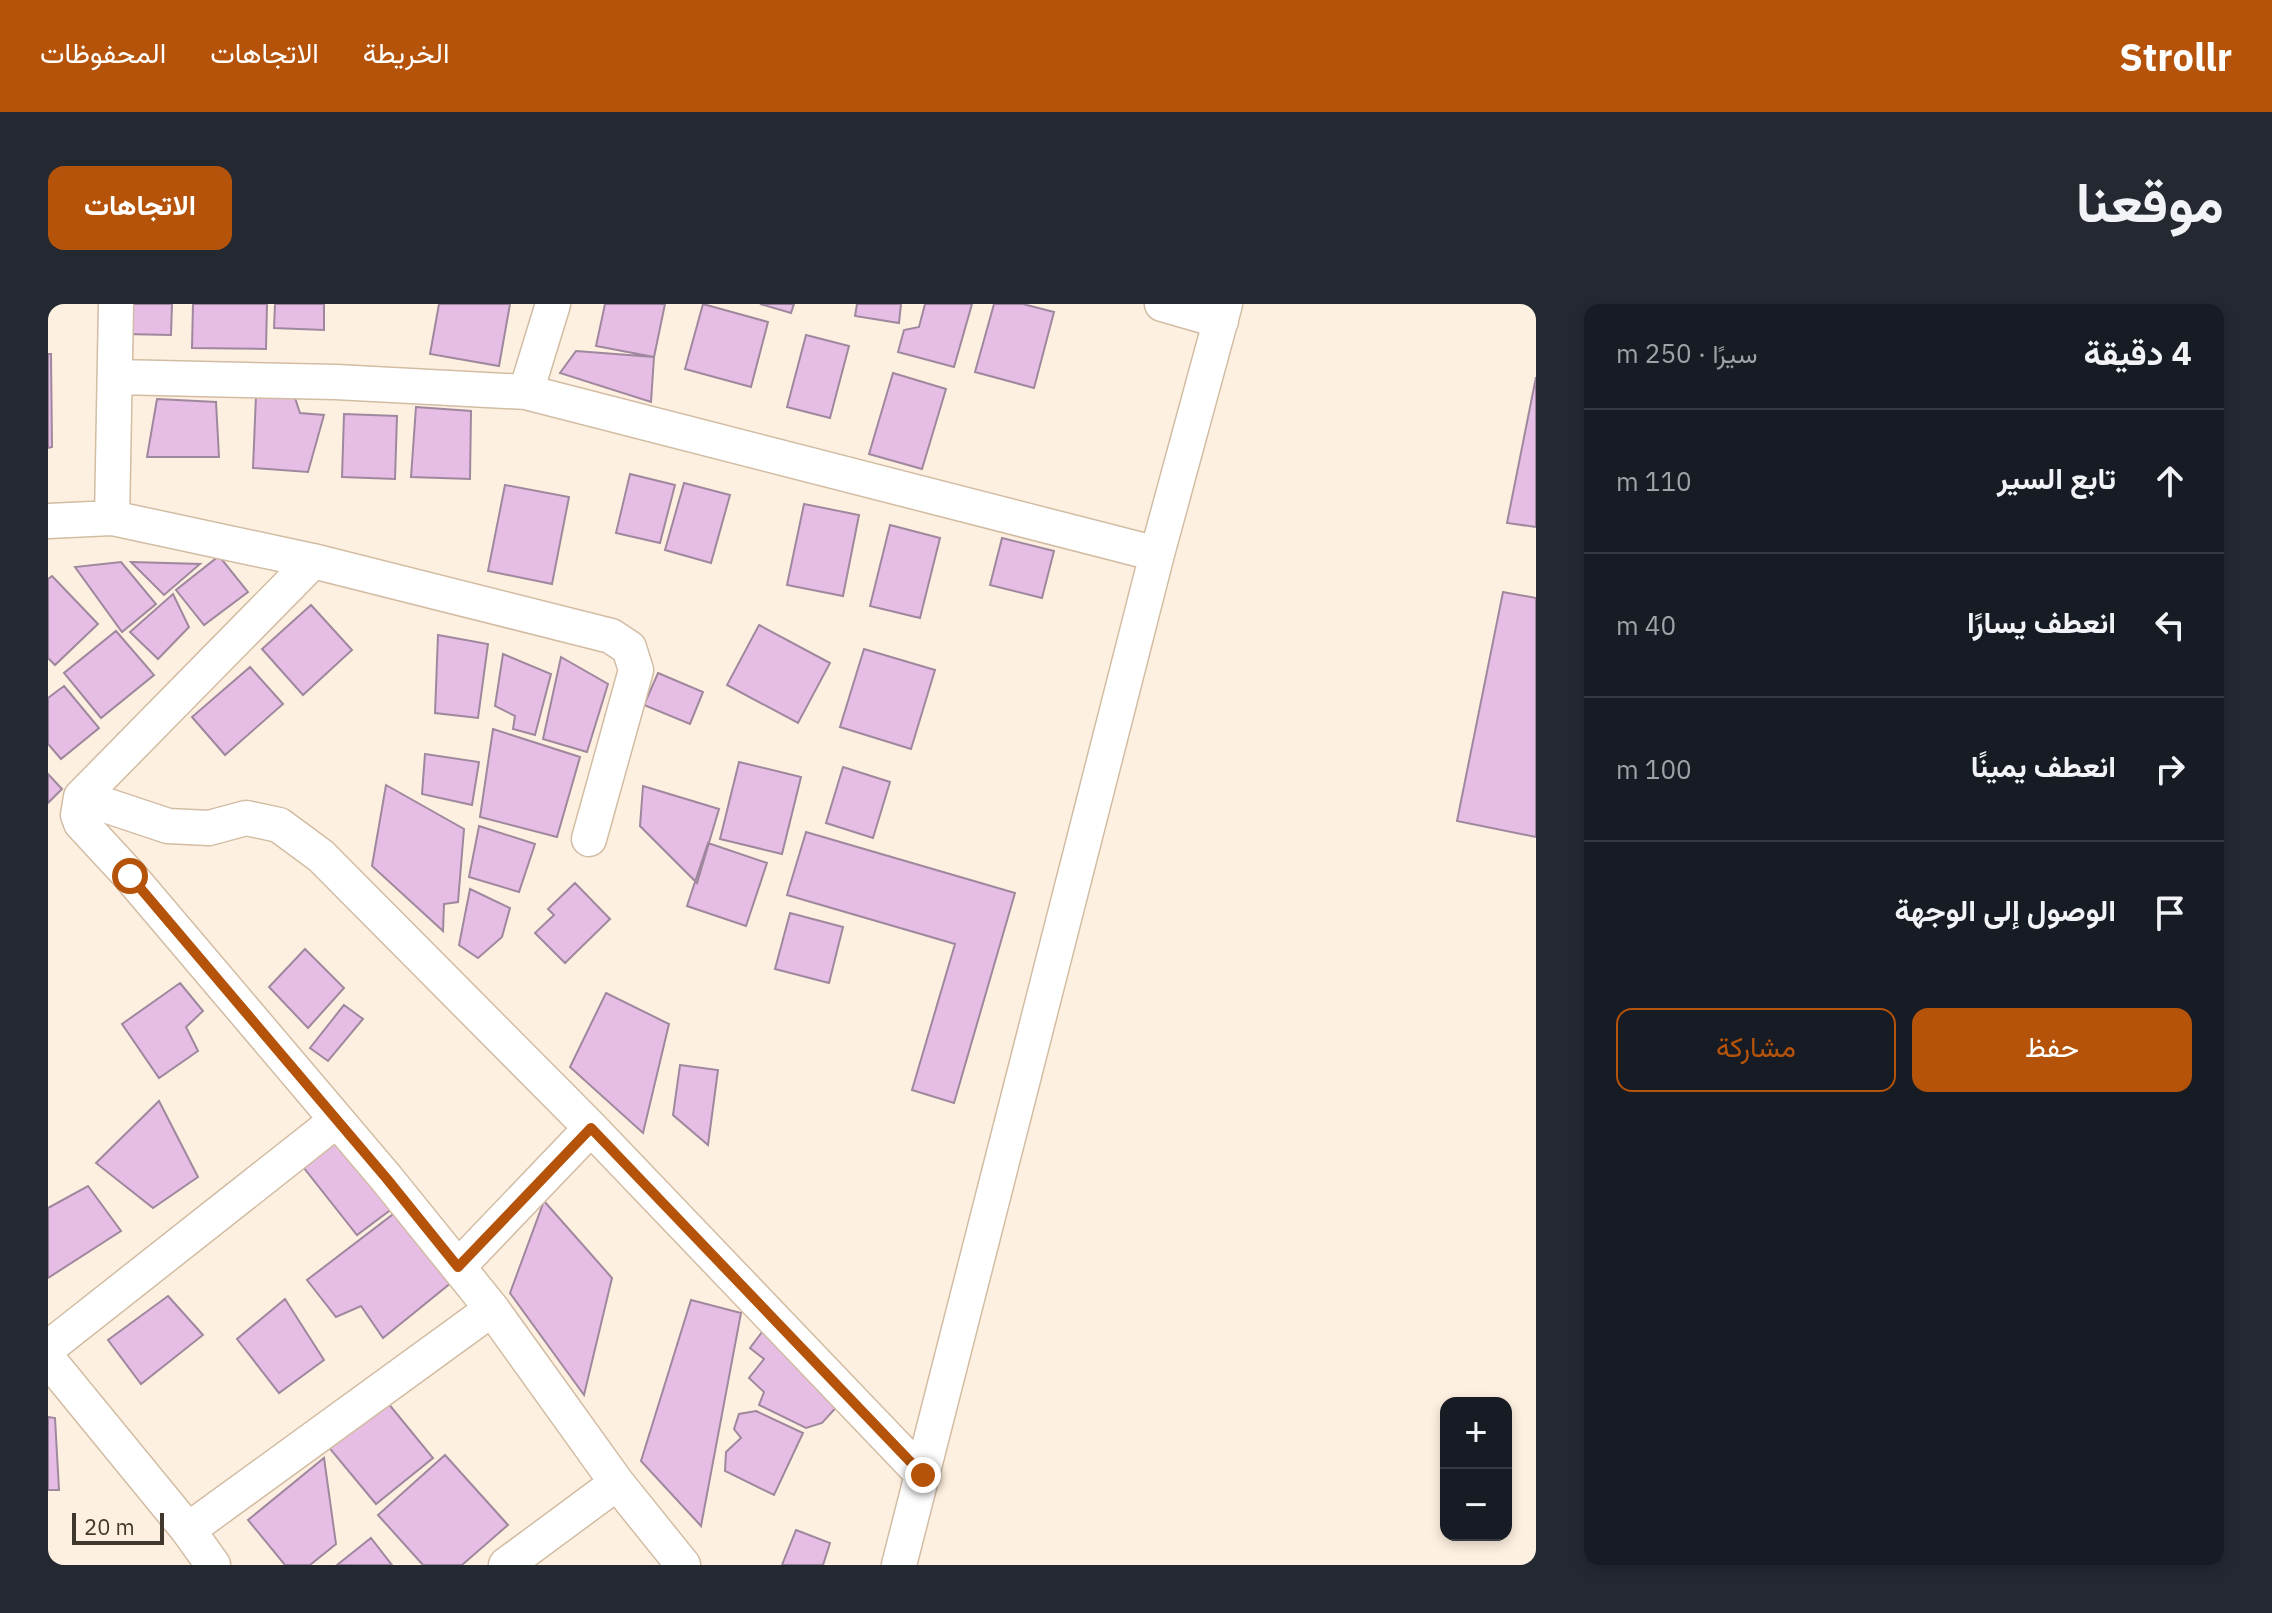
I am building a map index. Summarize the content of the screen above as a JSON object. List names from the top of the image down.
{
  "scale_bar": "20 m",
  "page": {
    "header": "Strollr",
    "nav": ["الخريطة", "الاتجاهات", "المحفوظات"],
    "title": "موقعنا",
    "buttons": [
      "الاتجاهات",
      ["حفظ", "مشاركة"]
    ],
    "heading": ["4 دقيقة", "سيرًا · 250 m"],
    "list": [
      ["تابع السير", "110 m"],
      ["انعطف يسارًا", "40 m"],
      ["انعطف يمينًا", "100 m"],
      "الوصول إلى الوجهة"
    ],
    "map_buttons": ["+", "−"],
    "scale": "20 m"
  }
}
